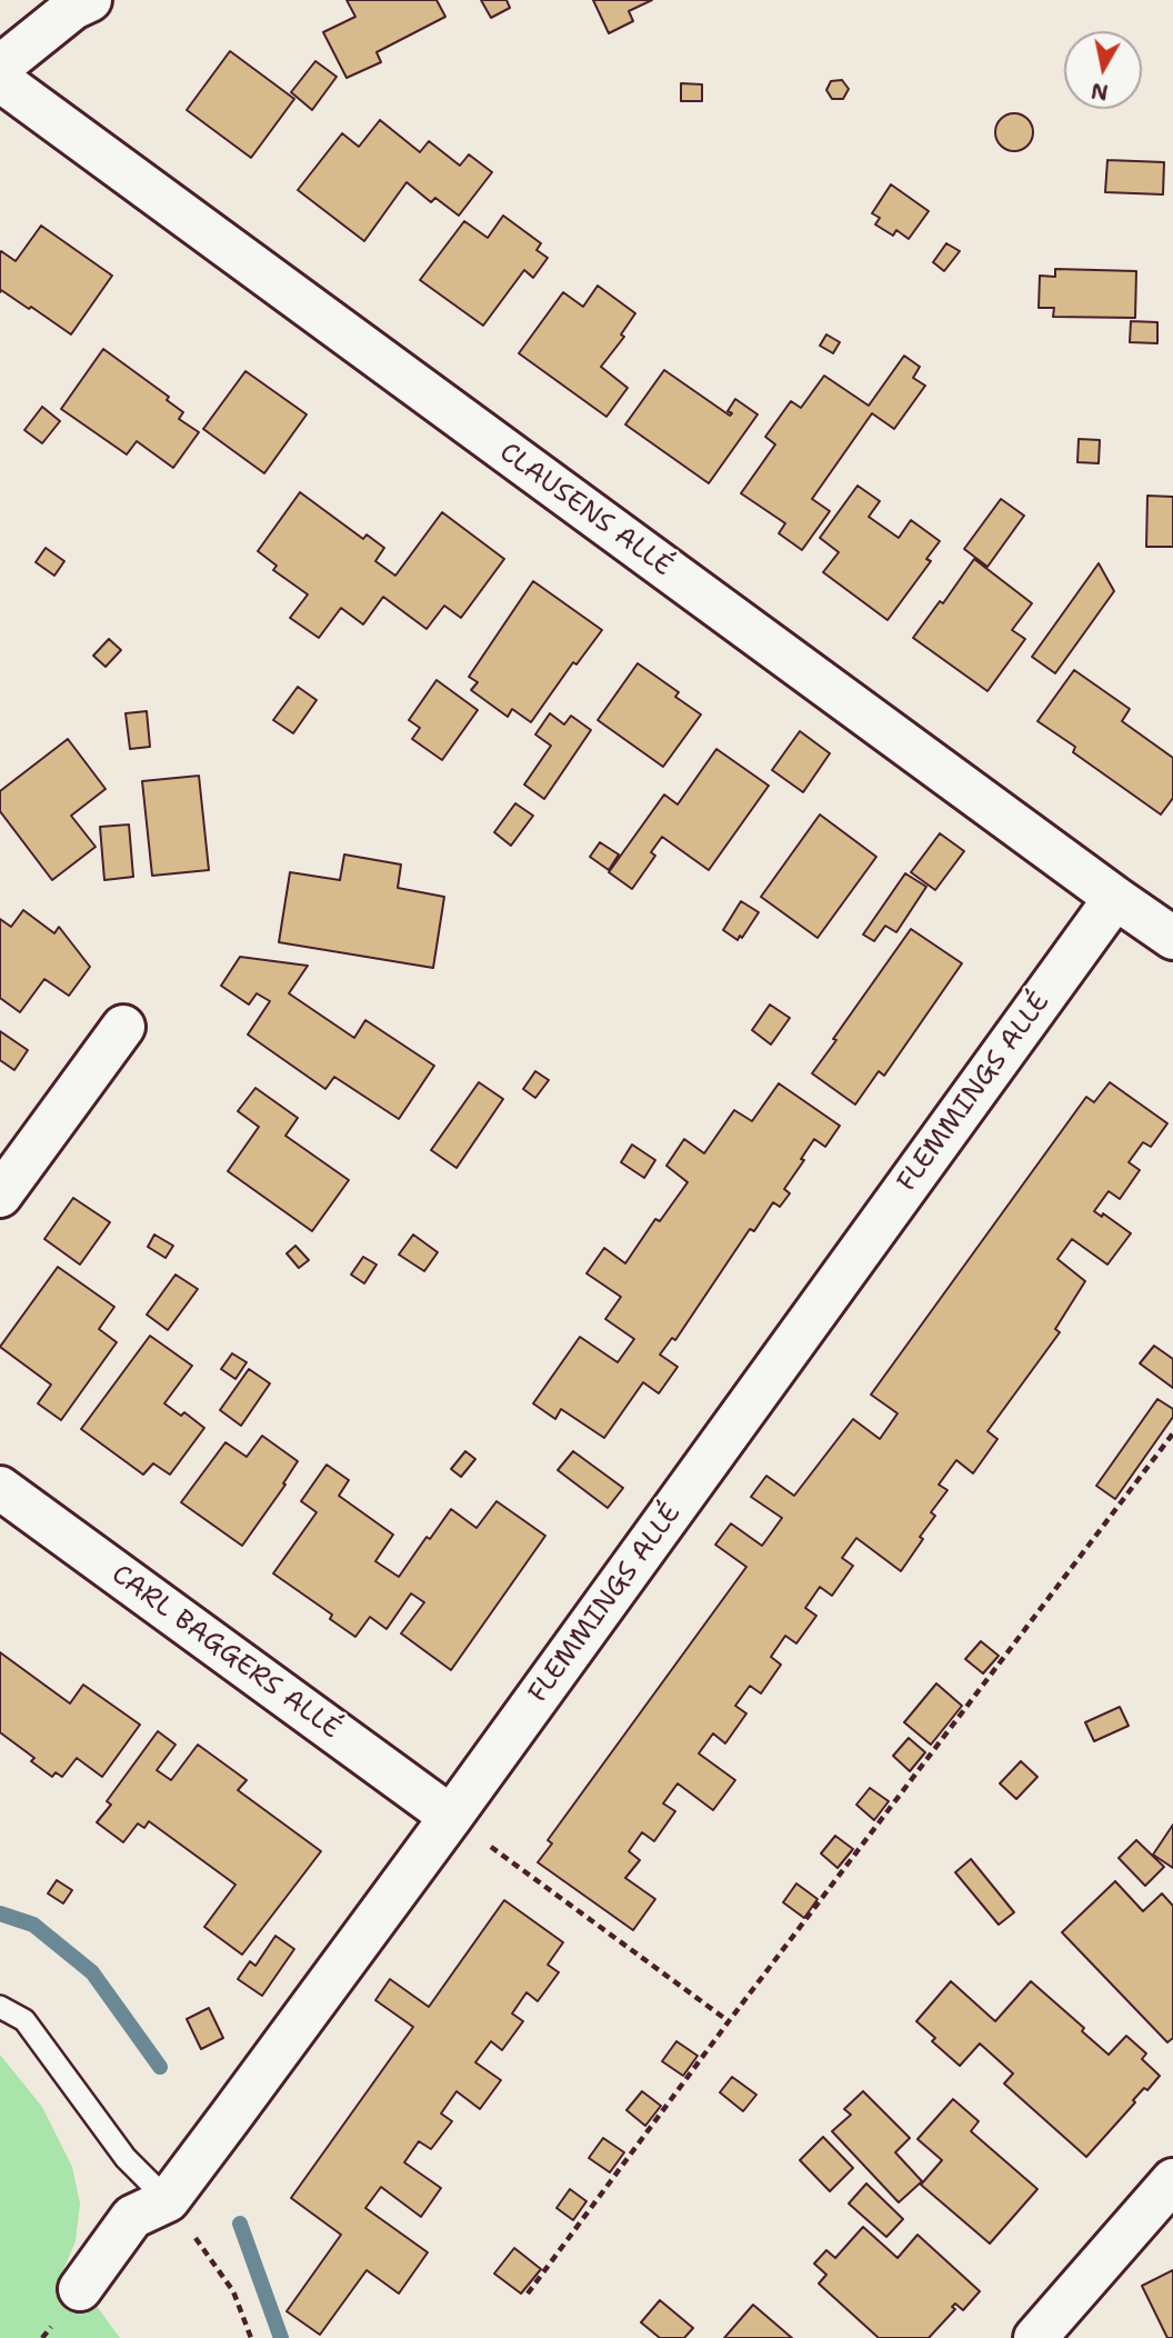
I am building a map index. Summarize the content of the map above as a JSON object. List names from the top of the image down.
{
  "streets": {
    "street": ["CLAUSENS ALLÉ", "FLEMMINGS ALLÉ", "CARL BAGGERS ALLÉ"]
  },
  "crossings": [
    ["CLAUSENS ALLÉ", "FLEMMINGS ALLÉ"],
    ["FLEMMINGS ALLÉ", "CARL BAGGERS ALLÉ"]
  ],
  "north": "bottom"
}
